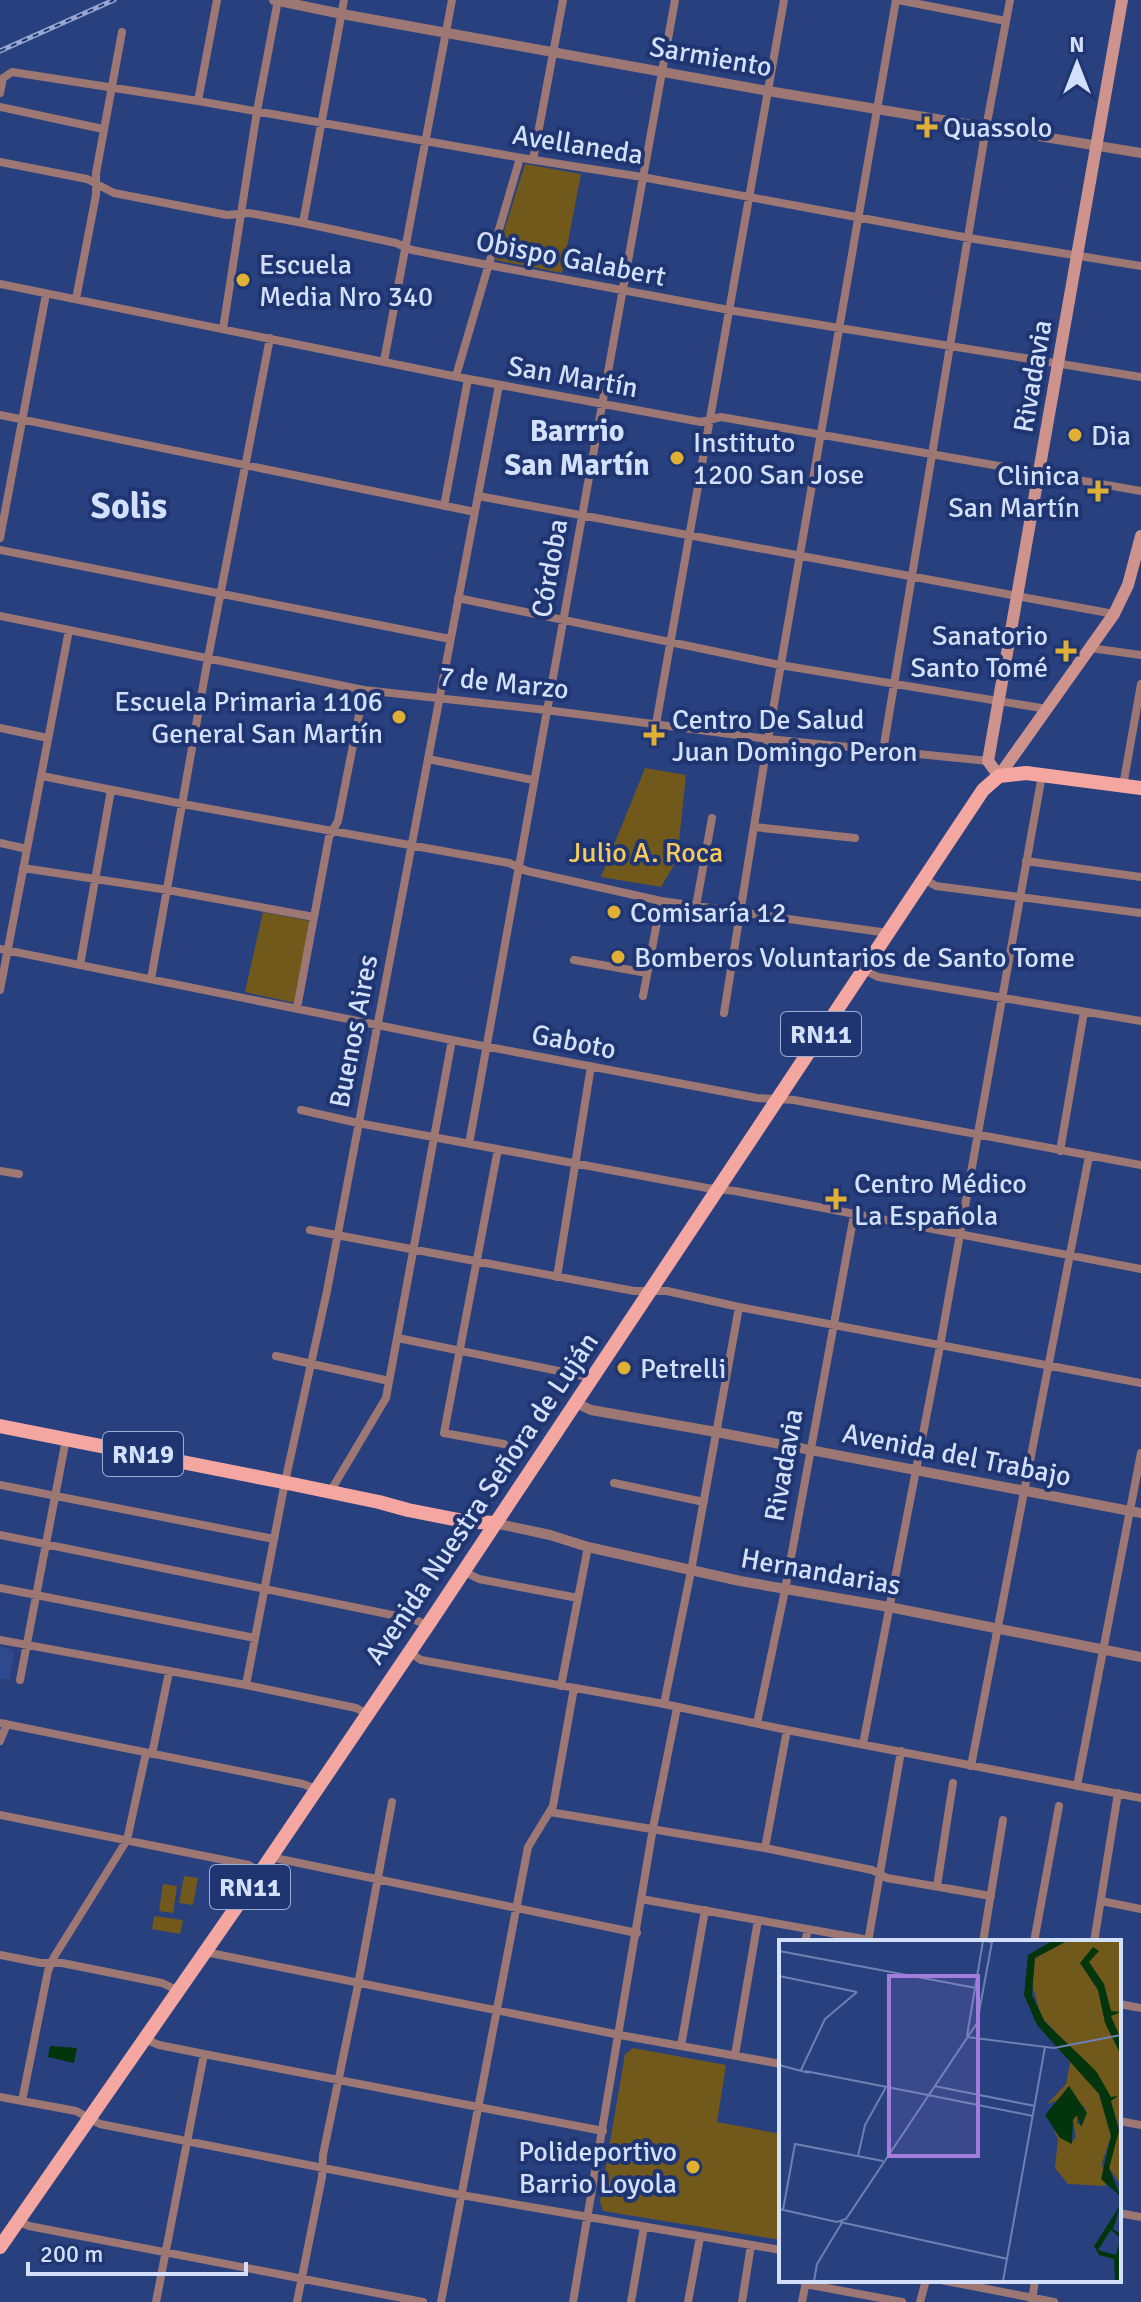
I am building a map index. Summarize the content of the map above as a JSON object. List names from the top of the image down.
{
  "streets": {
    "main road": [
      "Rivadavia",
      "RN11",
      "RN19",
      "Avenida Nuestra Señora de Luján"
    ],
    "street": [
      "Sarmiento",
      "Avellaneda",
      "Obispo Galabert",
      "San Martín",
      "Córdoba",
      "7 de Marzo",
      "Buenos Aires",
      "Gaboto",
      "Avenida del Trabajo",
      "Hernandarias"
    ]
  },
  "crossings": [
    ["Sarmiento", "Rivadavia"],
    ["Sarmiento", "Córdoba"],
    ["Avellaneda", "Rivadavia"],
    ["Avellaneda", "Córdoba"],
    ["Obispo Galabert", "Rivadavia"],
    ["Obispo Galabert", "Córdoba"],
    ["San Martín", "Rivadavia"],
    ["San Martín", "Córdoba"],
    ["San Martín", "Buenos Aires"],
    ["Rivadavia", "7 de Marzo"],
    ["Rivadavia", "Avenida del Trabajo"],
    ["Rivadavia", "Hernandarias"],
    ["Córdoba", "7 de Marzo"],
    ["Córdoba", "Gaboto"],
    ["7 de Marzo", "Buenos Aires"],
    ["Buenos Aires", "Gaboto"],
    ["Buenos Aires", "RN19"],
    ["Gaboto", "Avenida Nuestra Señora de Luján"],
    ["RN19", "Avenida Nuestra Señora de Luján"],
    ["RN19", "Hernandarias"],
    ["Avenida del Trabajo", "Avenida Nuestra Señora de Luján"],
    ["Avenida Nuestra Señora de Luján", "Hernandarias"]
  ],
  "districts": ["Barrrio San Martín", "Solis"],
  "parks": ["Julio A. Roca"],
  "places": {
    "health": [
      "Quassolo",
      "Clinica San Martín",
      "Sanatorio Santo Tomé",
      "Centro De Salud Juan Domingo Peron",
      "Centro Médico La Española"
    ],
    "other": [
      "Escuela Media Nro 340",
      "Dia",
      "Instituto 1200 San Jose",
      "Escuela Primaria 1106 General San Martín",
      "Comisaría 12",
      "Bomberos Voluntarios de Santo Tome",
      "Petrelli",
      "Polideportivo Barrio Loyola"
    ]
  },
  "scale_bar": "200 m",
  "north": "top"
}
